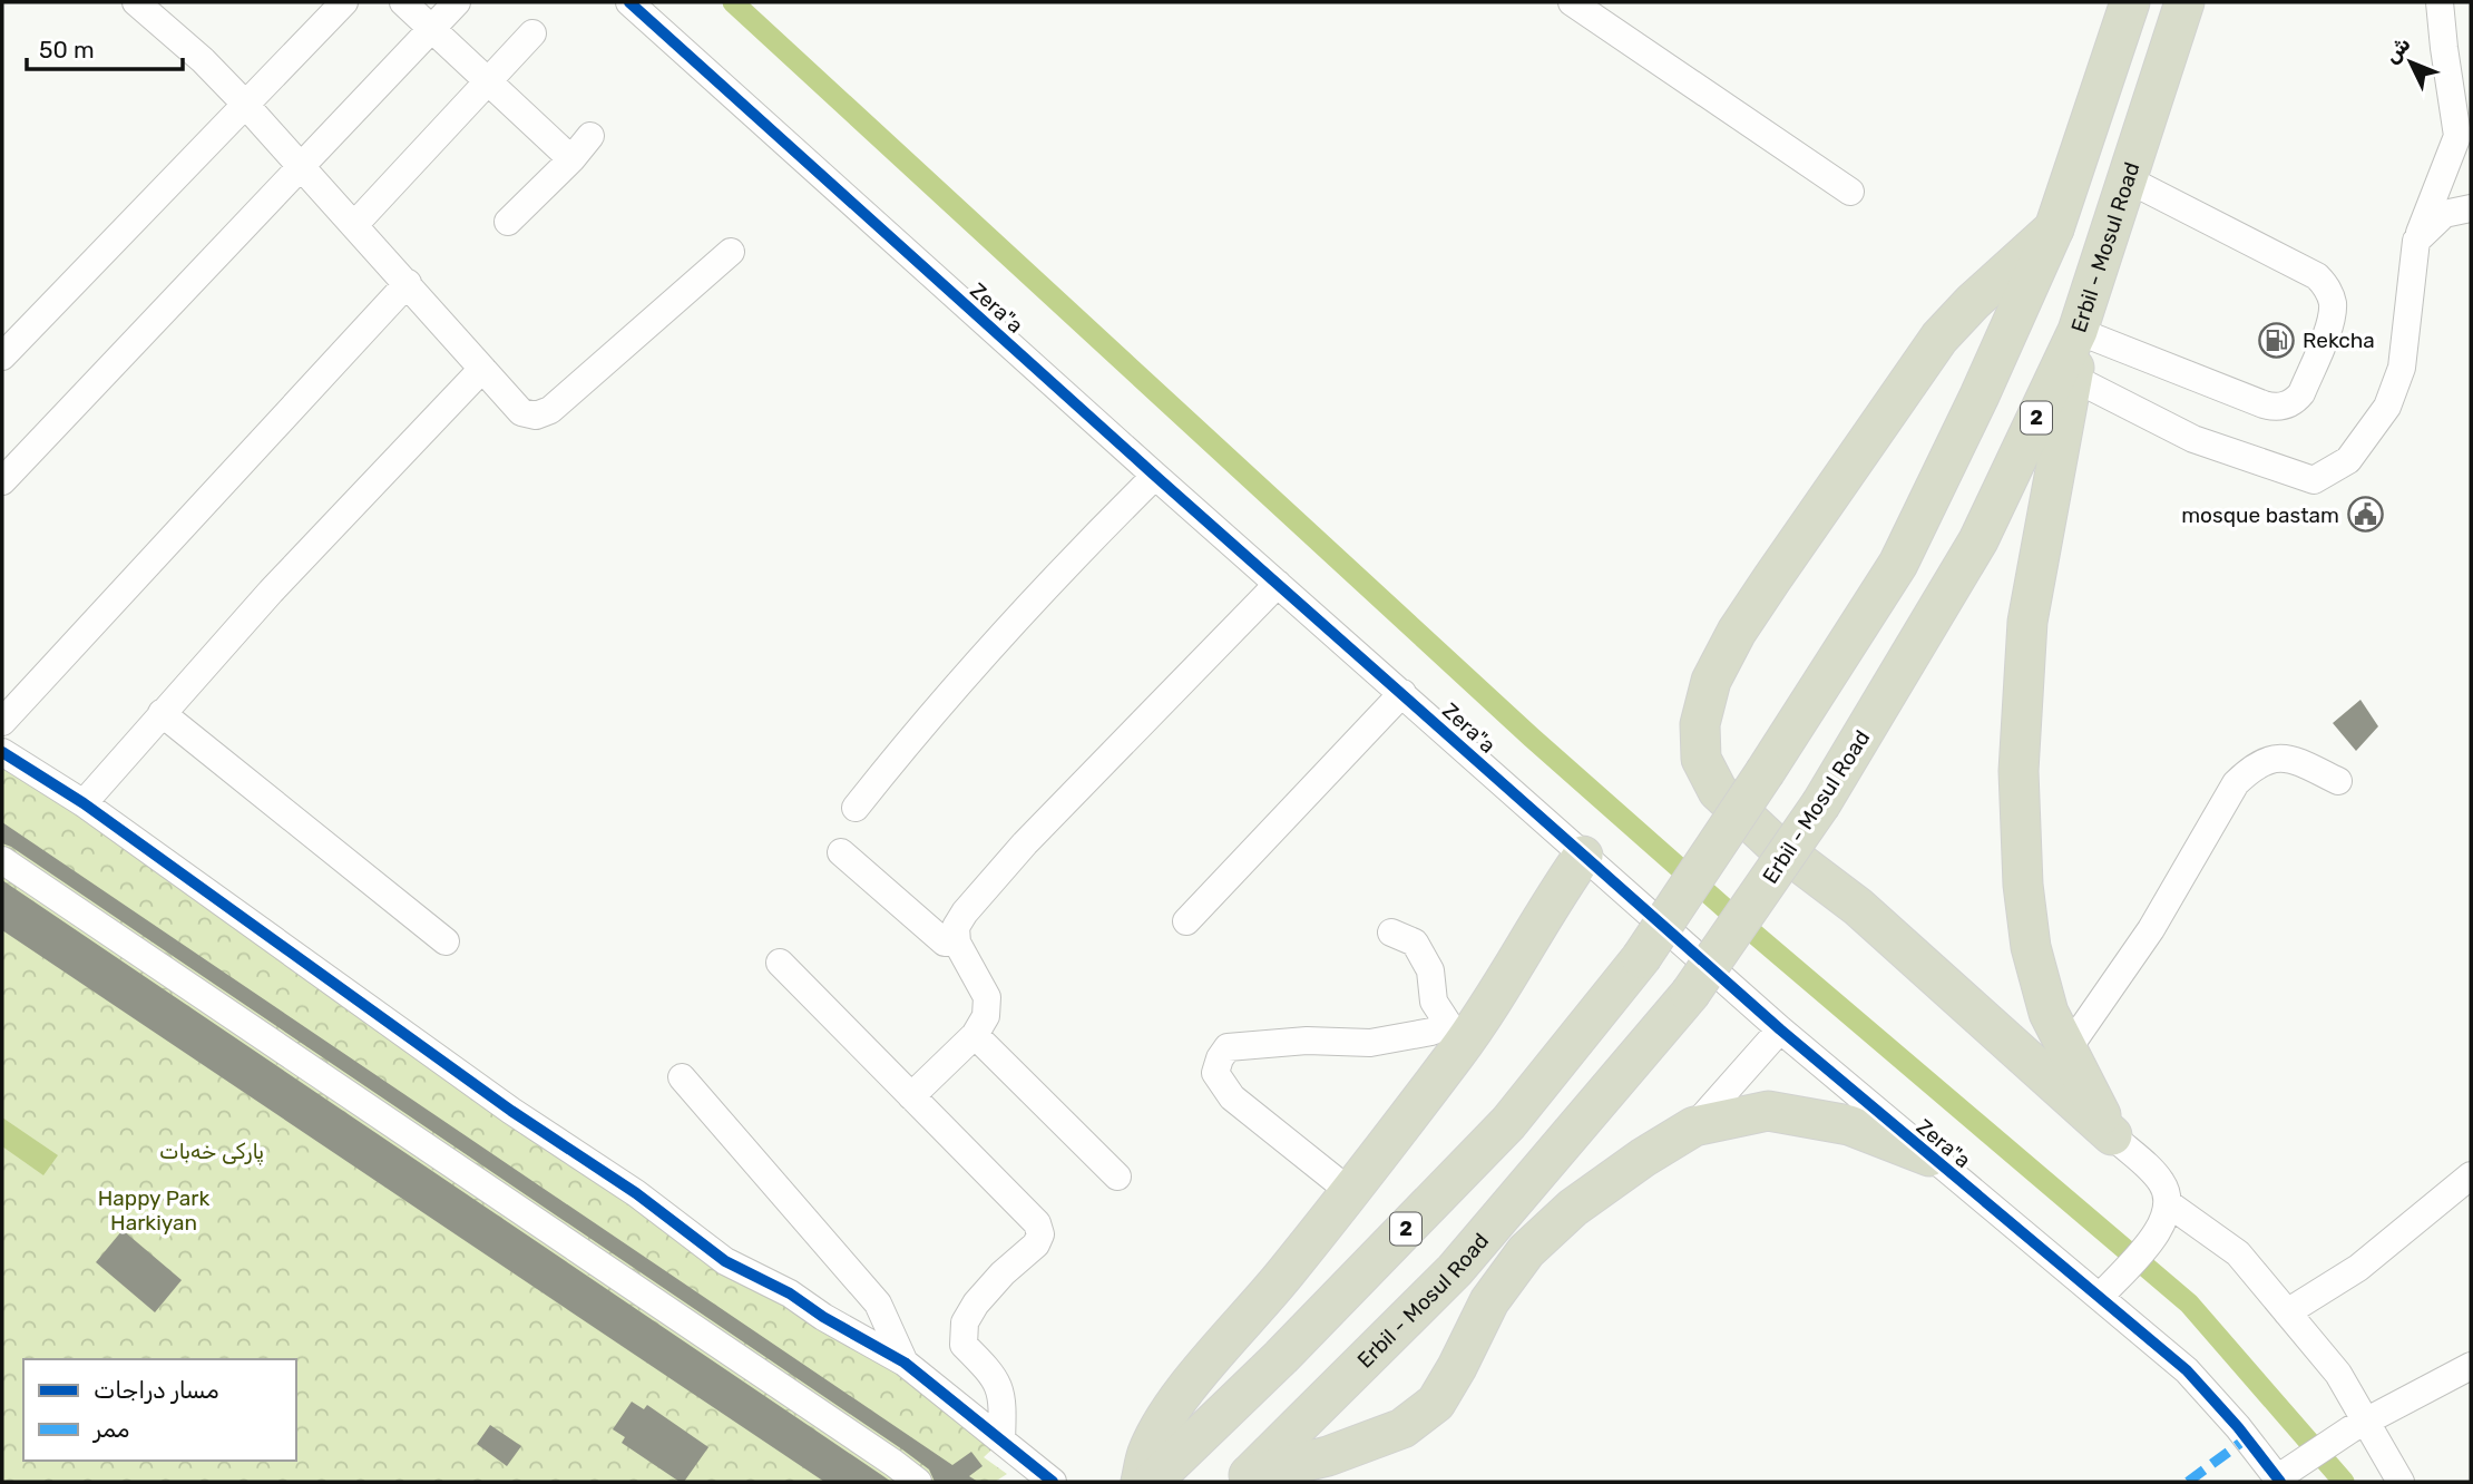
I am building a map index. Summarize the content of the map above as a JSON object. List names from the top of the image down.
{
  "streets": {
    "highway": ["Erbil - Mosul Road", "2"],
    "street": ["Zera\"a"]
  },
  "parks": ["پارکی خەبات", "Happy Park Harkiyan"],
  "places": {
    "fuel station": ["Rekcha"],
    "public building": ["mosque bastam"]
  },
  "legend": ["مسار دراجات", "ممر"],
  "scale_bar": "50 m",
  "north": "top left"
}
